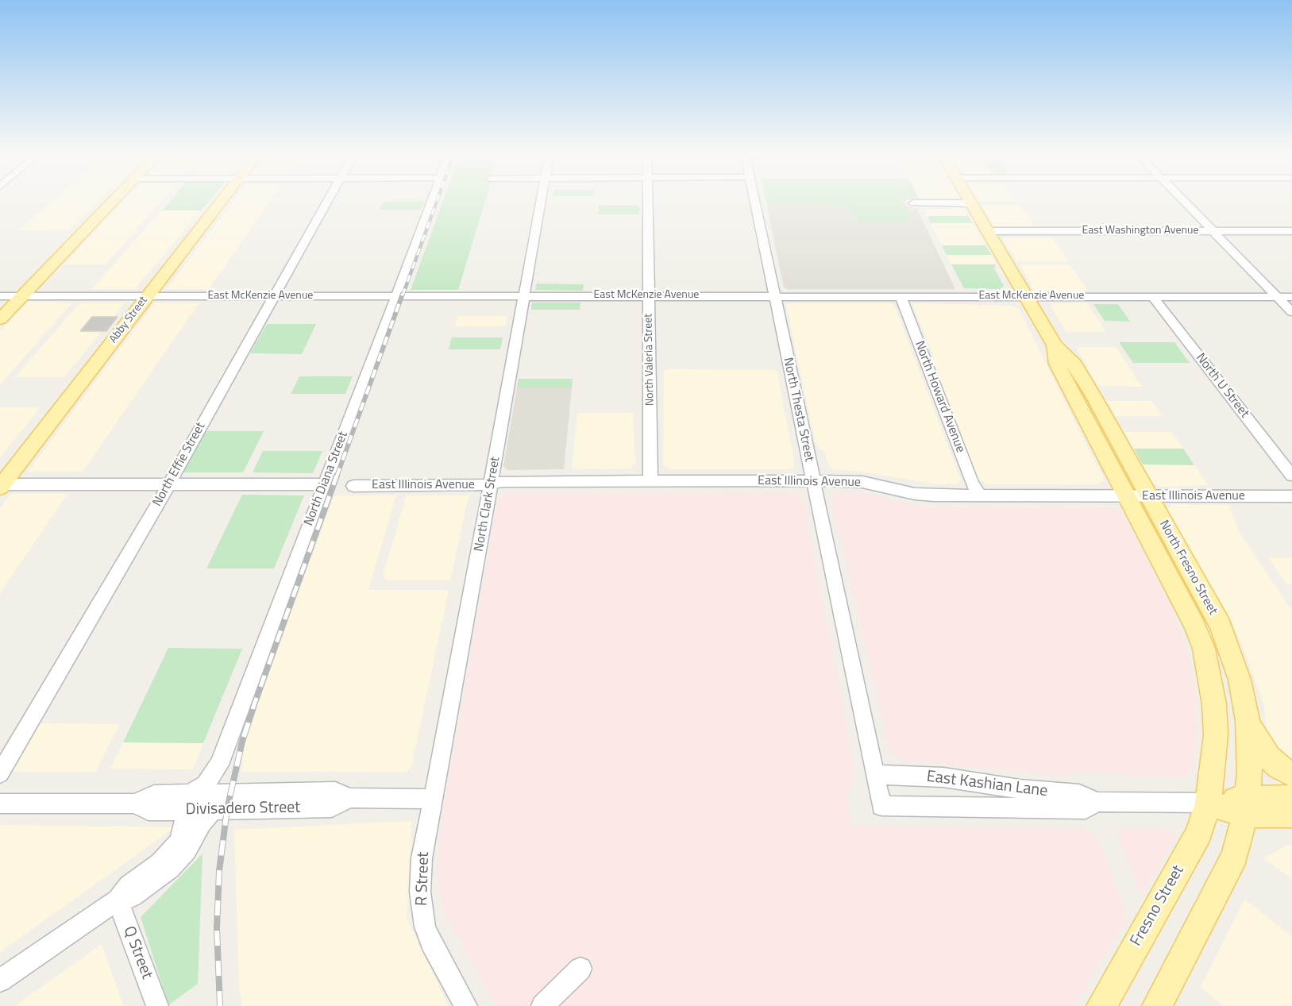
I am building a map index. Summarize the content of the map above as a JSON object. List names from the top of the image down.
{
  "streets": {
    "main road": ["Abby Street", "North Fresno Street", "Fresno Street"],
    "street": [
      "East Washington Avenue",
      "East McKenzie Avenue",
      "North Valeria Street",
      "North U Street",
      "North Howard Avenue",
      "North Thesta Street",
      "North Effie Street",
      "North Diana Street",
      "East Illinois Avenue",
      "North Clark Street",
      "East Kashian Lane",
      "Divisadero Street",
      "R Street",
      "Q Street"
    ]
  },
  "crossings": [
    ["East Washington Avenue", "North Fresno Street"],
    ["East McKenzie Avenue", "Abby Street"],
    ["East McKenzie Avenue", "North Valeria Street"],
    ["East McKenzie Avenue", "North U Street"],
    ["East McKenzie Avenue", "North Howard Avenue"],
    ["East McKenzie Avenue", "North Thesta Street"],
    ["East McKenzie Avenue", "North Effie Street"],
    ["East McKenzie Avenue", "North Diana Street"],
    ["East McKenzie Avenue", "North Clark Street"],
    ["East McKenzie Avenue", "North Fresno Street"],
    ["North Valeria Street", "East Illinois Avenue"],
    ["North Howard Avenue", "East Illinois Avenue"],
    ["North Thesta Street", "East Illinois Avenue"],
    ["North Thesta Street", "East Kashian Lane"],
    ["North Diana Street", "Divisadero Street"],
    ["East Illinois Avenue", "North Clark Street"],
    ["East Illinois Avenue", "North Fresno Street"],
    ["North Clark Street", "Divisadero Street"],
    ["North Clark Street", "R Street"],
    ["North Fresno Street", "East Kashian Lane"],
    ["North Fresno Street", "Fresno Street"],
    ["East Kashian Lane", "Fresno Street"],
    ["Divisadero Street", "R Street"]
  ]
}
